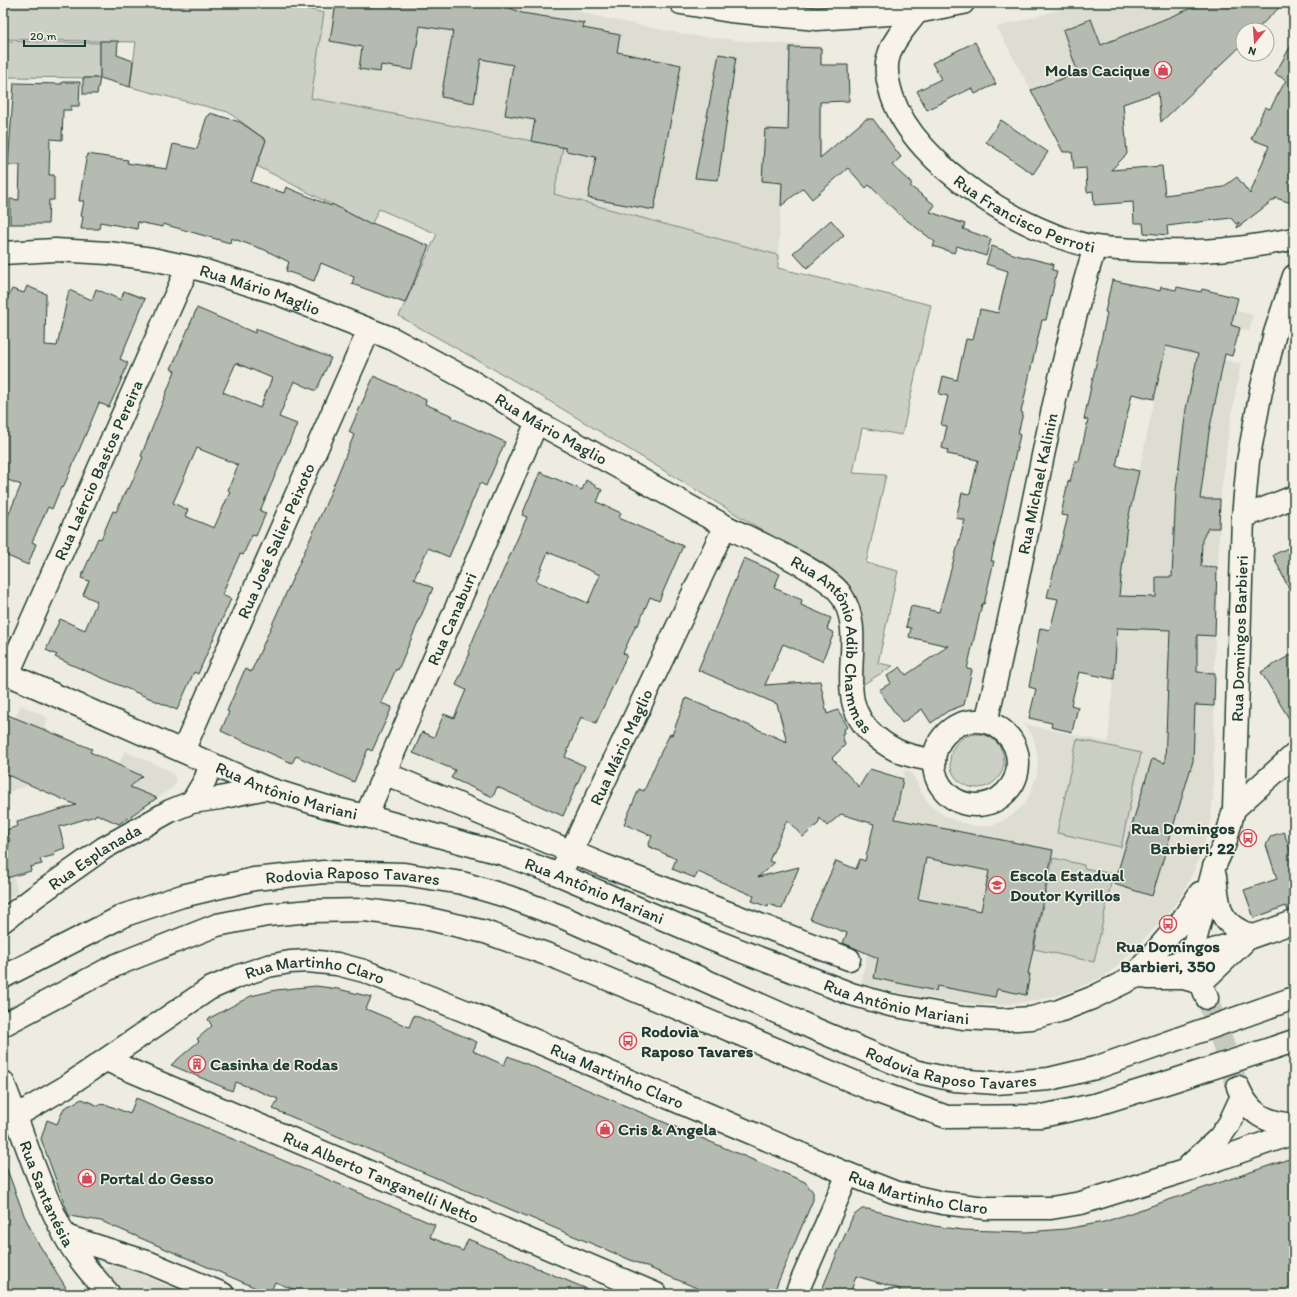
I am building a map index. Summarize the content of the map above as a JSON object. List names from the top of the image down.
{
  "streets": {
    "main road": [
      "Rua Francisco Perroti",
      "Rua Mário Maglio",
      "Rua Laércio Bastos Pereira",
      "Rua Michael Kalinin",
      "Rua José Salier Peixoto",
      "Rua Canaburi",
      "Rua Domingos Barbieri",
      "Rua Antônio Adib Chammas",
      "Rua Antônio Mariani",
      "Rua Esplanada",
      "Rodovia Raposo Tavares",
      "Rua Martinho Claro",
      "Rua Alberto Tanganelli Netto",
      "Rua Santanésia"
    ]
  },
  "crossings": [
    ["Rua Francisco Perroti", "Rua Michael Kalinin"],
    ["Rua Mário Maglio", "Rua Laércio Bastos Pereira"],
    ["Rua Mário Maglio", "Rua José Salier Peixoto"],
    ["Rua Mário Maglio", "Rua Canaburi"],
    ["Rua Mário Maglio", "Rua Antônio Adib Chammas"],
    ["Rua Mário Maglio", "Rua Antônio Mariani"],
    ["Rua Laércio Bastos Pereira", "Rua Antônio Mariani"],
    ["Rua Michael Kalinin", "Rua Antônio Adib Chammas"],
    ["Rua José Salier Peixoto", "Rua Antônio Mariani"],
    ["Rua Canaburi", "Rua Antônio Mariani"],
    ["Rua Domingos Barbieri", "Rua Antônio Mariani"],
    ["Rua Antônio Mariani", "Rua Esplanada"],
    ["Rua Martinho Claro", "Rua Alberto Tanganelli Netto"],
    ["Rua Martinho Claro", "Rua Santanésia"]
  ],
  "places": {
    "shop": ["Molas Cacique", "Cris & Angela", "Portal do Gesso"],
    "bus stop": ["Rua Domingos Barbieri, 22", "Rua Domingos Barbieri, 350", "Rodovia Raposo Tavares"],
    "school or university": ["Escola Estadual Doutor Kyrillos"],
    "building": ["Casinha de Rodas"]
  },
  "scale_bar": "20 m",
  "north": "bottom"
}
